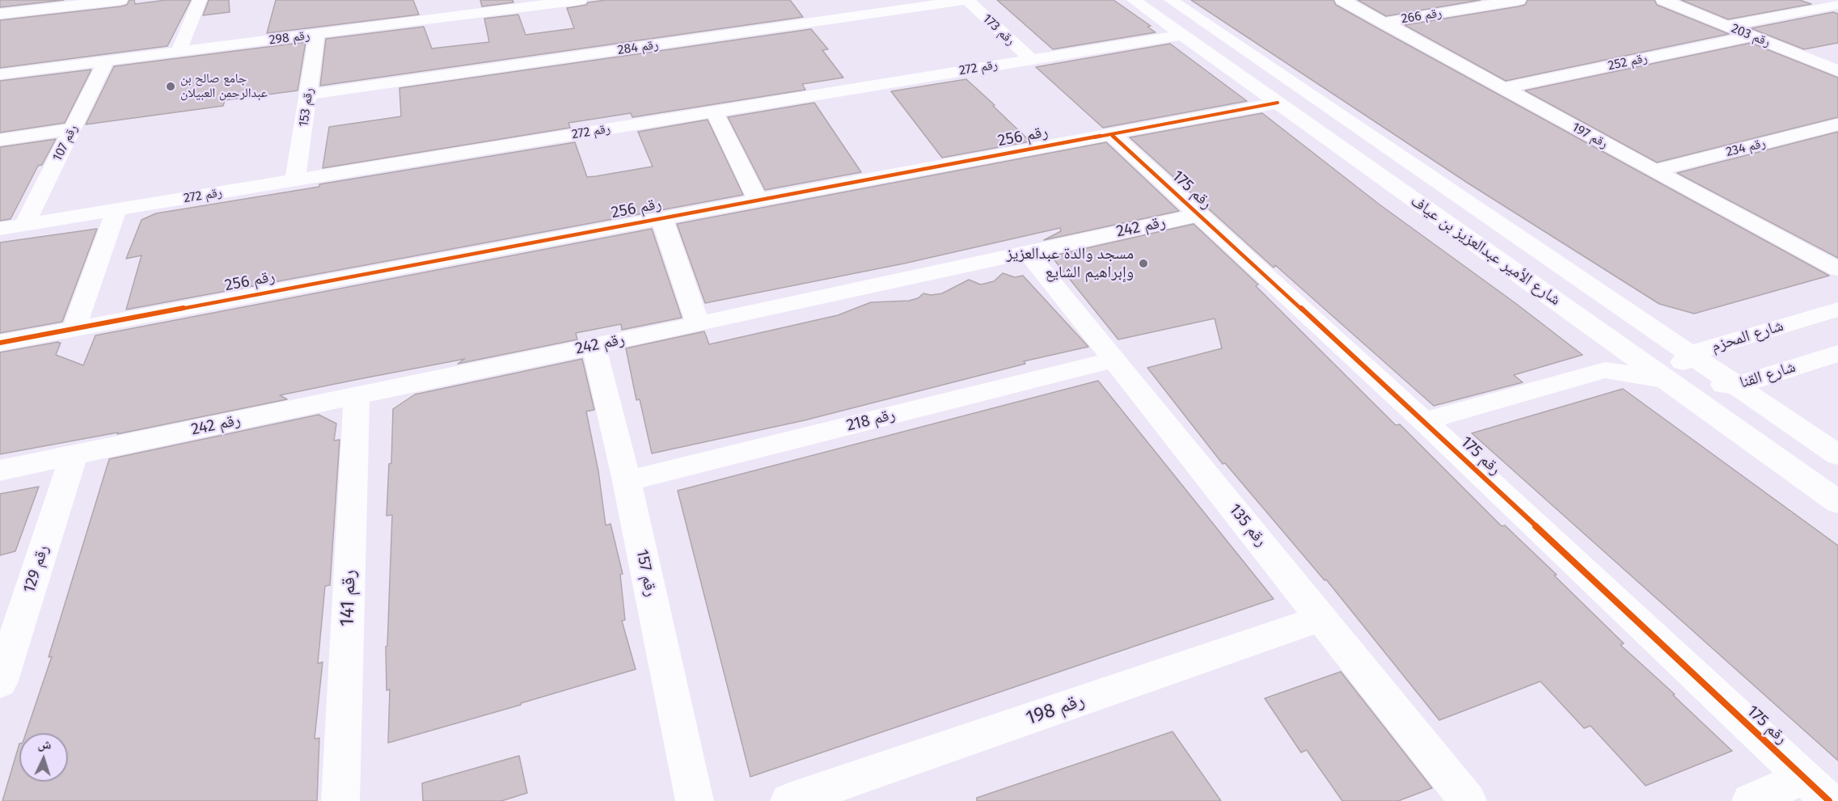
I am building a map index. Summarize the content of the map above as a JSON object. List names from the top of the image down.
{
  "streets": {
    "street": [
      "رقم 266",
      "رقم 173",
      "رقم 203",
      "رقم 298",
      "رقم 284",
      "رقم 252",
      "رقم 272",
      "رقم 153",
      "رقم 197",
      "رقم 256",
      "رقم 107",
      "رقم 234",
      "رقم 175",
      "رقم 242",
      "شارع الأمير عبدالعزيز بن عياف",
      "شارع المحزم",
      "شارع القنا",
      "رقم 218",
      "رقم 135",
      "رقم 129",
      "رقم 157",
      "رقم 141",
      "رقم 198"
    ]
  },
  "crossings": [
    ["رقم 266", "رقم 197"],
    ["رقم 173", "رقم 284"],
    ["رقم 173", "رقم 272"],
    ["رقم 203", "رقم 252"],
    ["رقم 298", "رقم 153"],
    ["رقم 298", "رقم 107"],
    ["رقم 284", "رقم 153"],
    ["رقم 252", "رقم 197"],
    ["رقم 272", "رقم 153"],
    ["رقم 272", "رقم 107"],
    ["رقم 272", "شارع الأمير عبدالعزيز بن عياف"],
    ["رقم 197", "رقم 234"],
    ["رقم 256", "رقم 175"],
    ["رقم 256", "شارع الأمير عبدالعزيز بن عياف"],
    ["رقم 175", "رقم 242"],
    ["رقم 175", "شارع القنا"],
    ["رقم 242", "رقم 135"],
    ["رقم 242", "رقم 129"],
    ["رقم 242", "رقم 157"],
    ["رقم 242", "رقم 141"],
    ["شارع الأمير عبدالعزيز بن عياف", "شارع المحزم"],
    ["شارع الأمير عبدالعزيز بن عياف", "شارع القنا"],
    ["شارع المحزم", "شارع القنا"],
    ["رقم 218", "رقم 135"],
    ["رقم 218", "رقم 157"],
    ["رقم 135", "رقم 198"]
  ],
  "places": ["جامع صالح بن عبدالرحمن العبيلان", "مسجد والدة عبدالعزيز وإبراهيم الشايع"],
  "north": "top"
}
